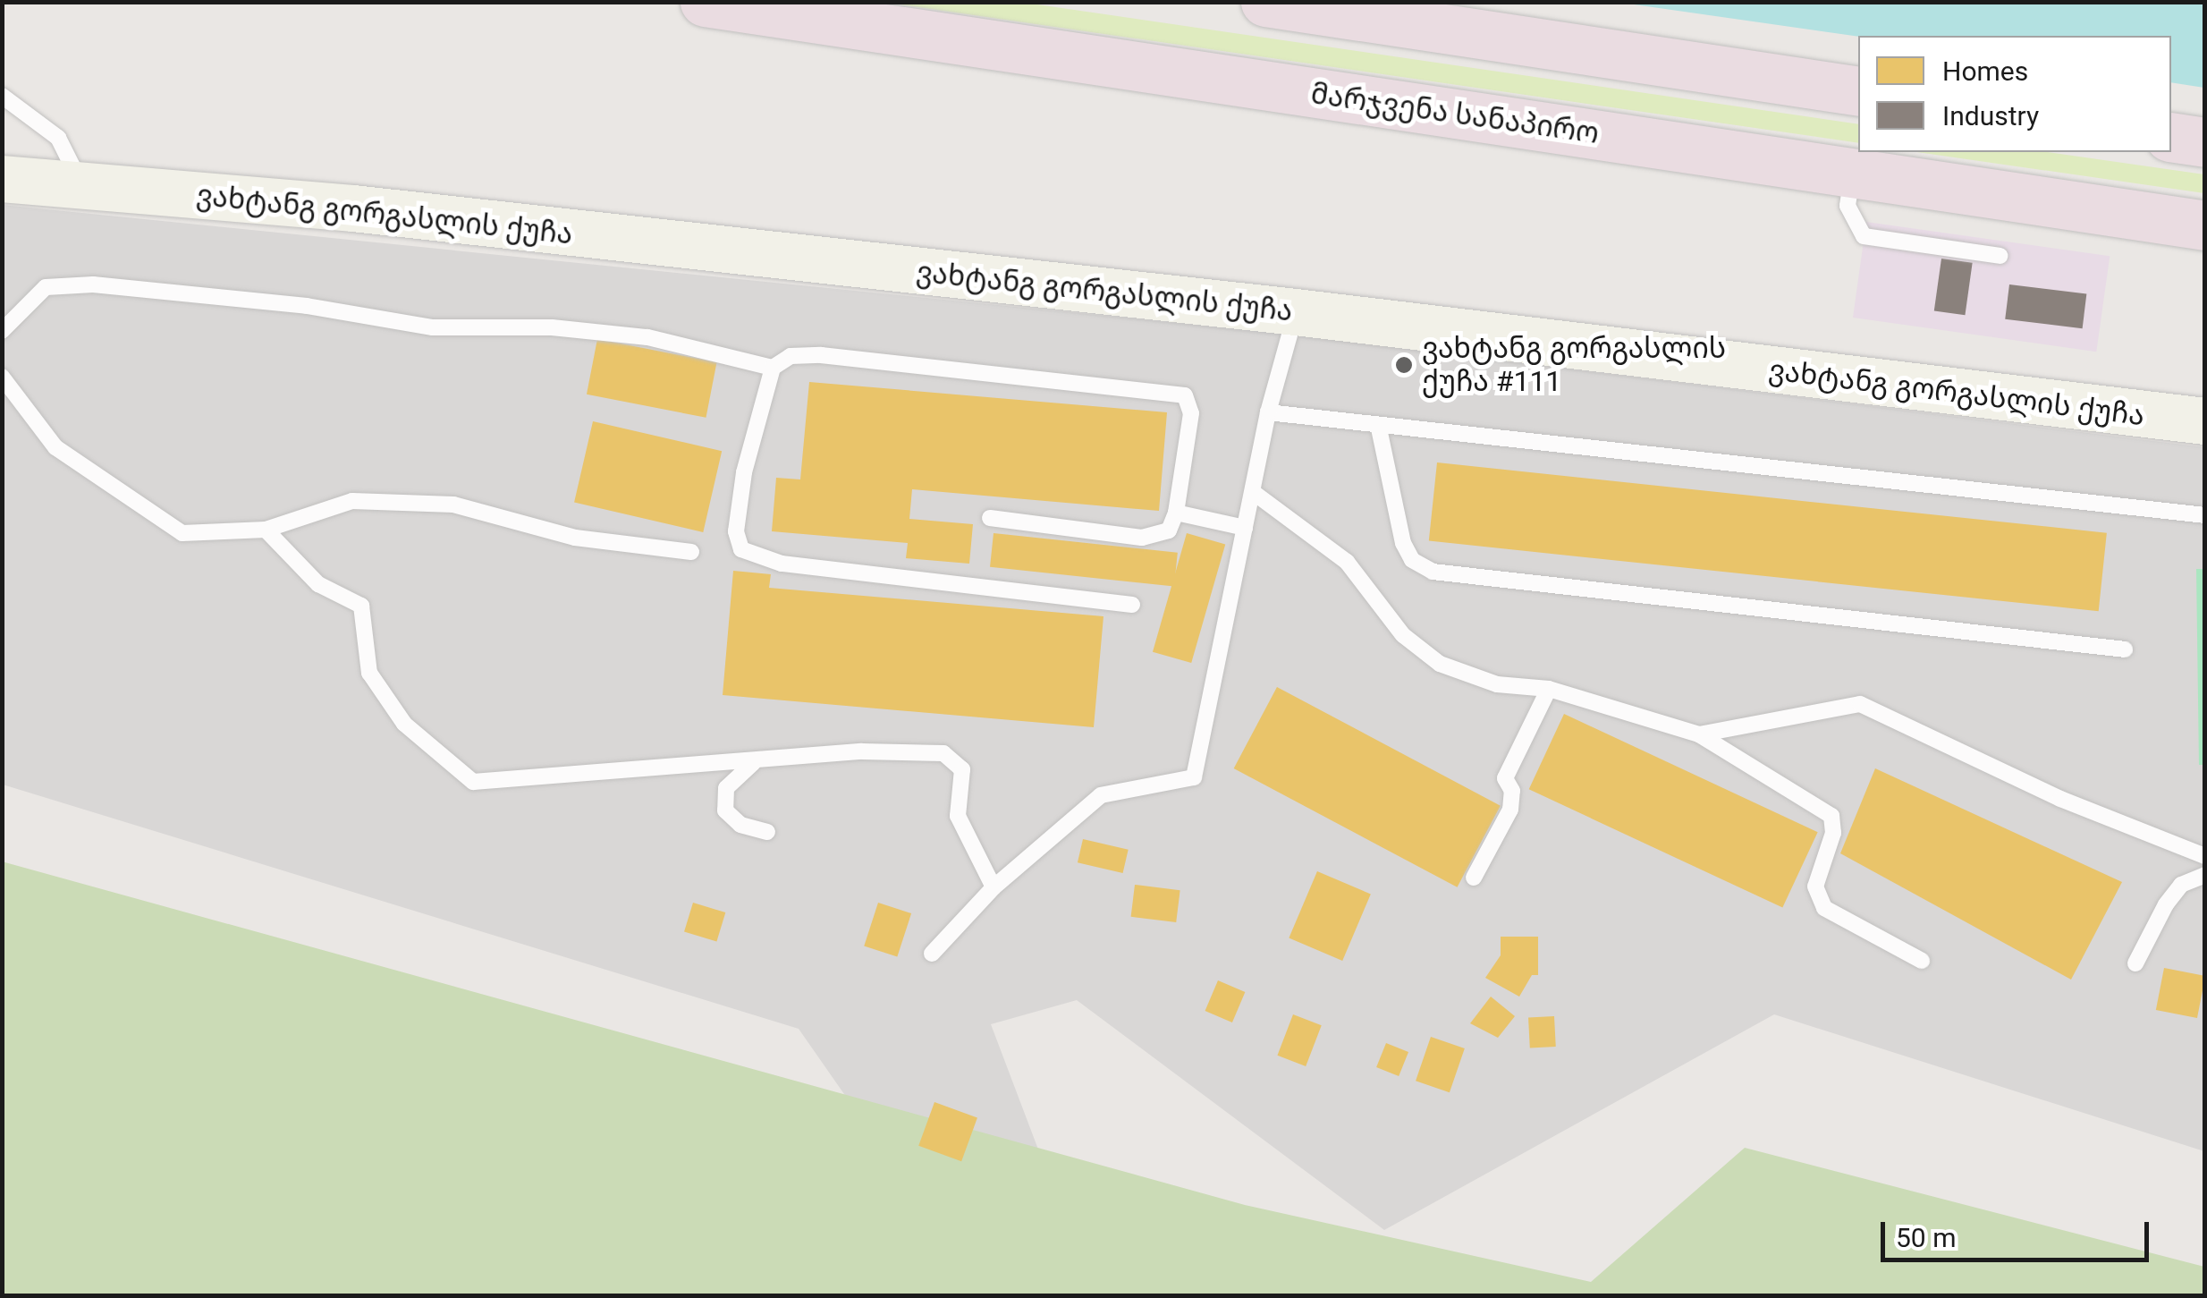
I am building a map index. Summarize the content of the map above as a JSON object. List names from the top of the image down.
{
  "streets": {
    "highway": ["მარჯვენა სანაპირო"],
    "street": ["ვახტანგ გორგასლის ქუჩა"]
  },
  "places": ["ვახტანგ გორგასლის ქუჩა #111"],
  "legend": ["Homes", "Industry"],
  "scale_bar": "50 m"
}
